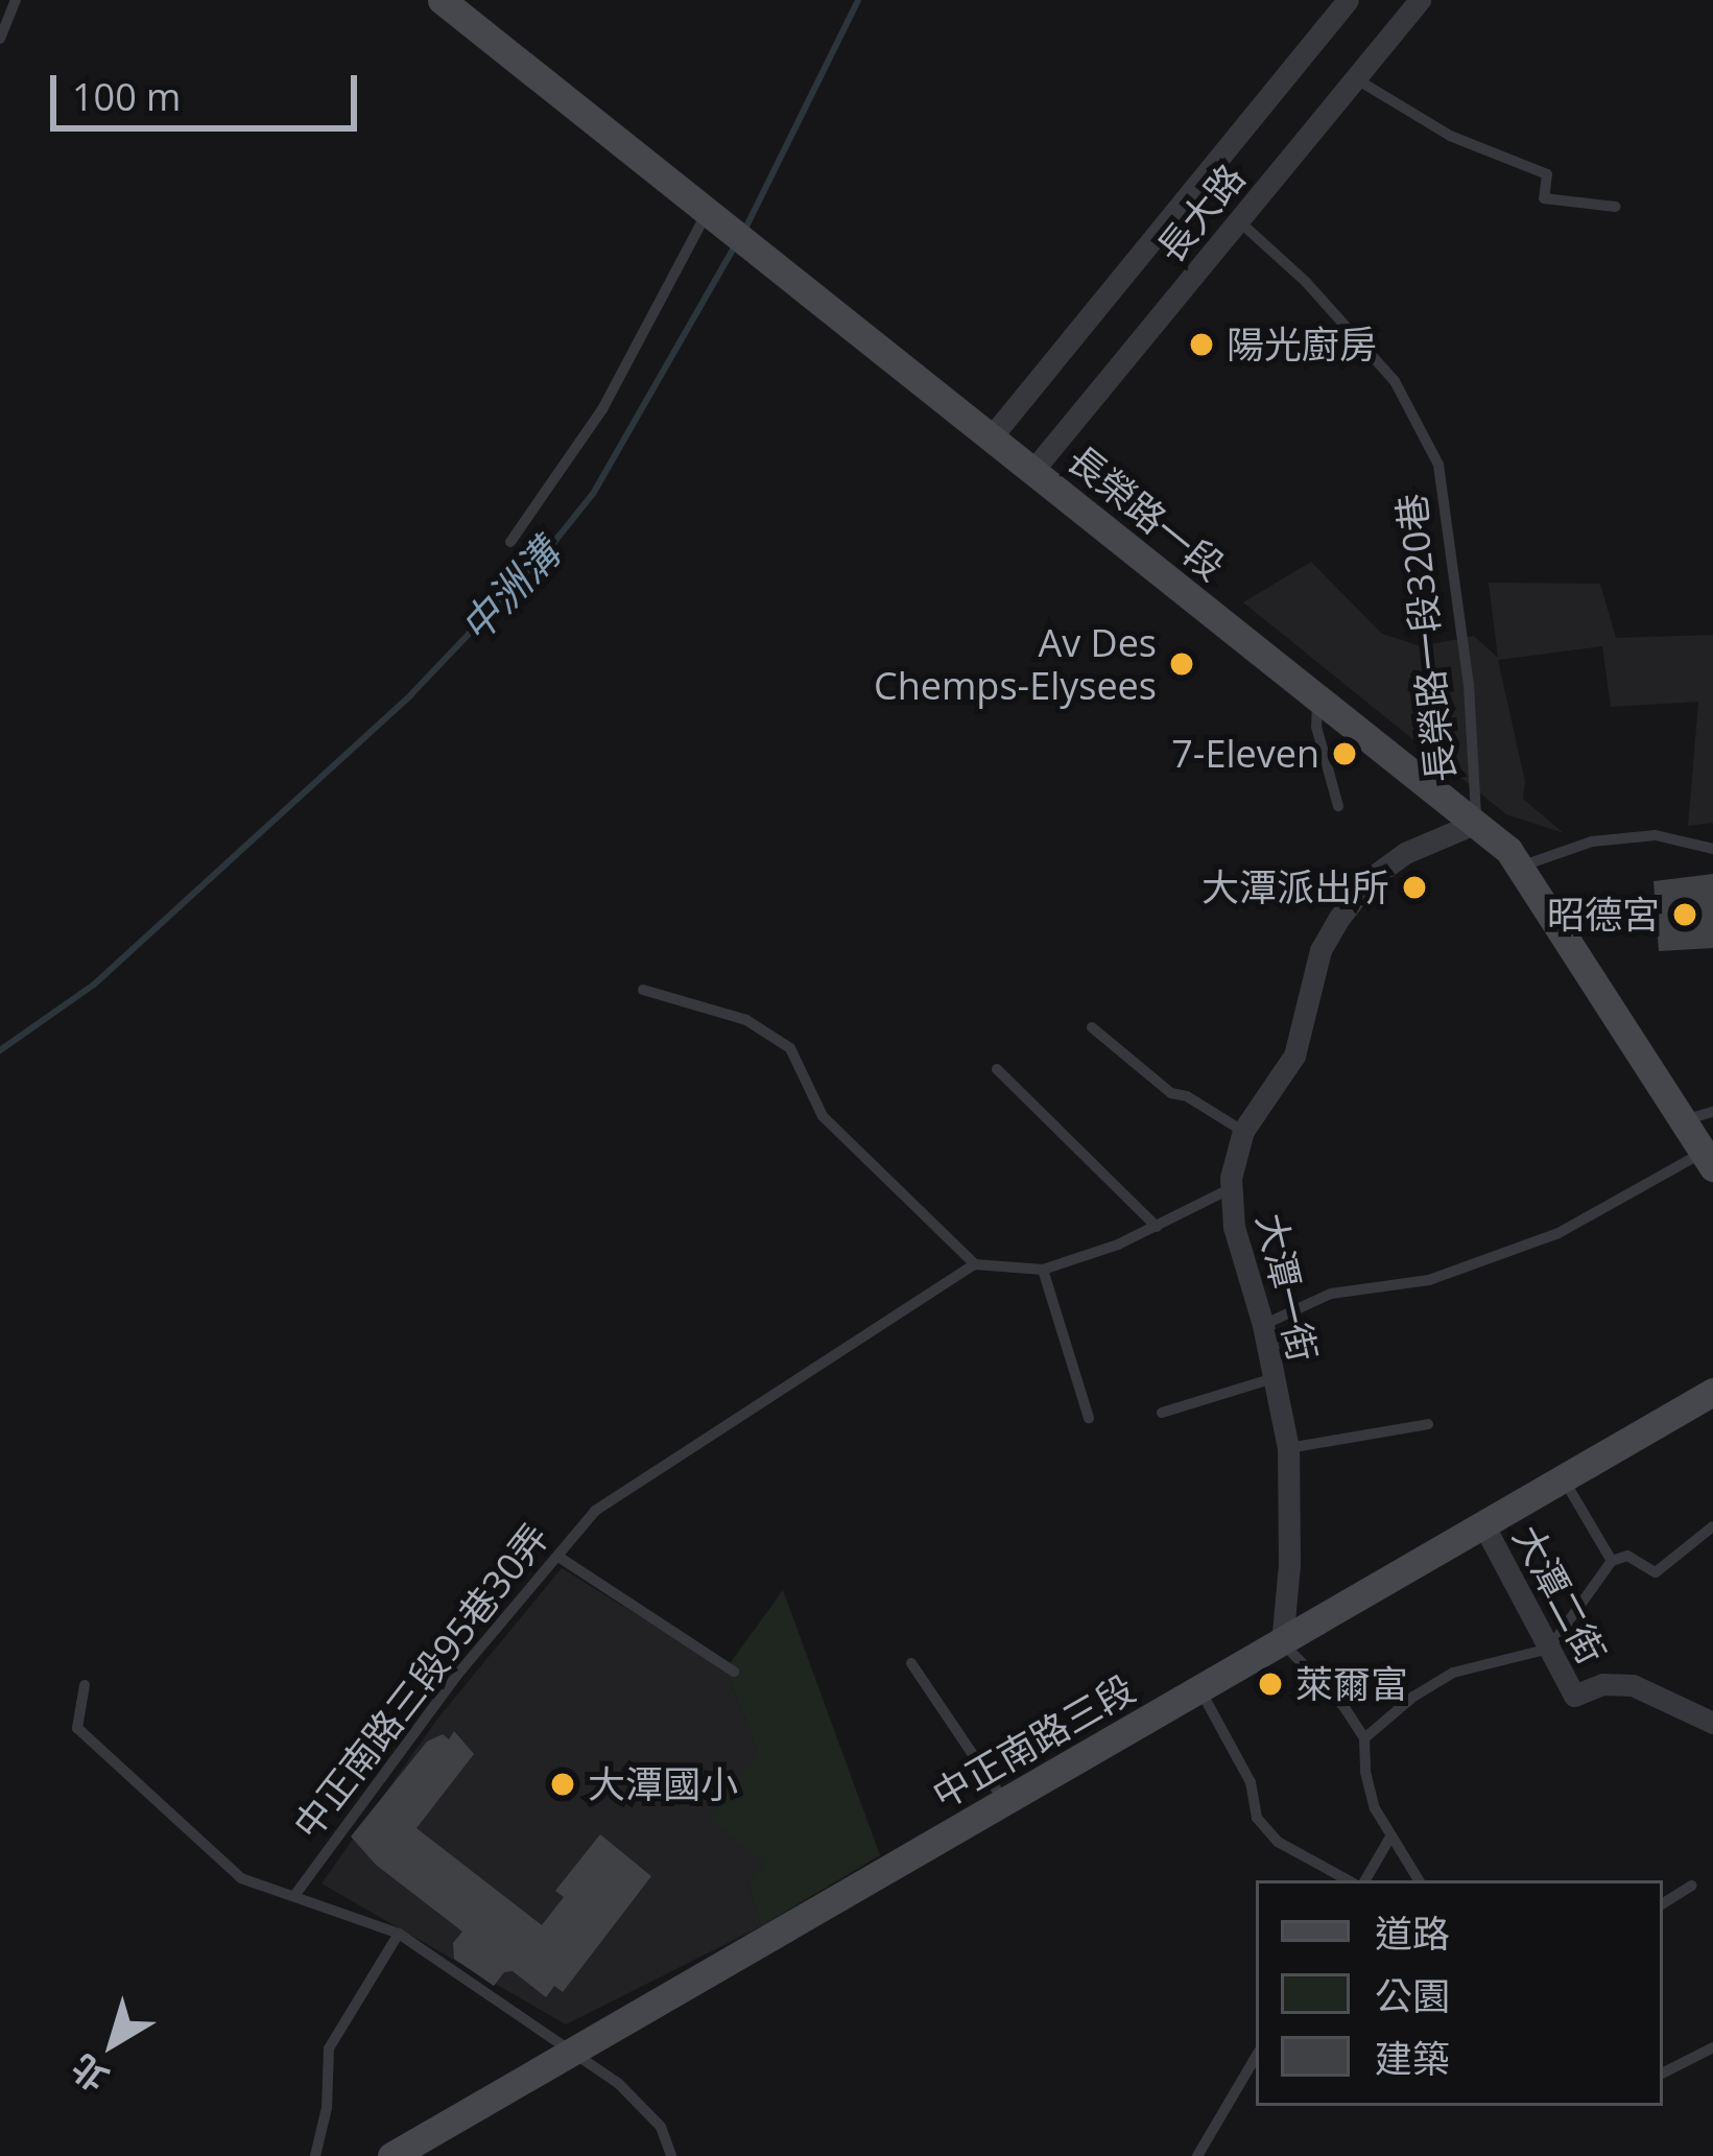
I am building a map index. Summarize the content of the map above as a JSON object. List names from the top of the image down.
{
  "streets": {
    "street": [
      "長大路",
      "長榮路一段",
      "大潭一街",
      "大潭二街",
      "中正南路三段"
    ],
    "lane": ["長榮路一段320巷", "中正南路三段95巷30弄"]
  },
  "crossings": [
    ["長大路", "長榮路一段"],
    ["長大路", "長榮路一段320巷"],
    ["長榮路一段", "長榮路一段320巷"],
    ["長榮路一段", "大潭一街"],
    ["長榮路一段320巷", "大潭一街"],
    ["大潭一街", "中正南路三段"],
    ["大潭二街", "中正南路三段"]
  ],
  "water": ["中洲溝"],
  "places": [
    "陽光廚房",
    "Av Des Chemps-Elysees",
    "7-Eleven",
    "大潭派出所",
    "昭德宮",
    "萊爾富",
    "大潭國小"
  ],
  "legend": ["道路", "公園", "建築"],
  "scale_bar": "100 m",
  "north": "bottom left"
}
